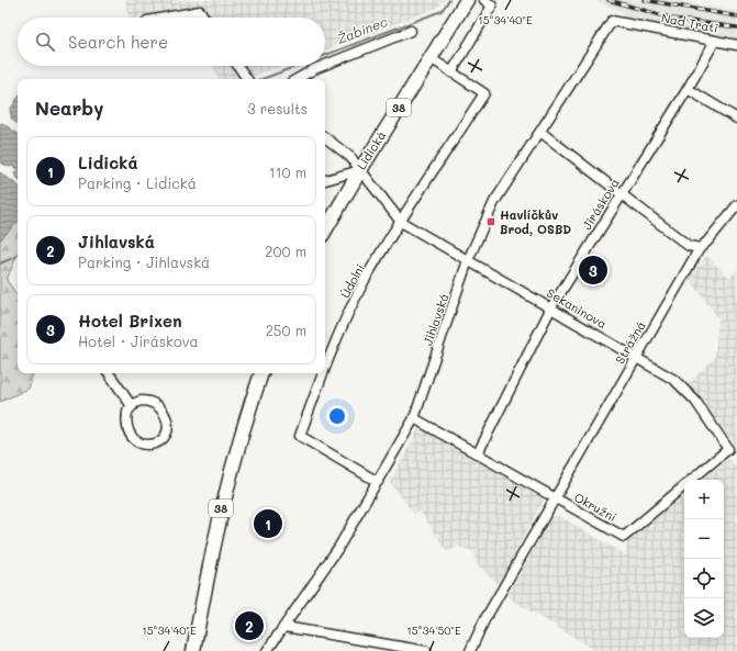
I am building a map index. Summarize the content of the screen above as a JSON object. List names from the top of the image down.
{
  "streets": {
    "main road": ["38", "Lidická"],
    "street": [
      "Nad Tratí",
      "Jiráskova",
      "Údolní",
      "Sekaninova",
      "Jihlavská",
      "Strážná",
      "Okružní"
    ]
  },
  "crossings": [
    ["Nad Tratí", "Jiráskova"],
    ["Nad Tratí", "Jihlavská"],
    ["Lidická", "Sekaninova"],
    ["Jiráskova", "Sekaninova"],
    ["Údolní", "Sekaninova"],
    ["Údolní", "Jihlavská"],
    ["Sekaninova", "Jihlavská"],
    ["Sekaninova", "Strážná"],
    ["Sekaninova", "Okružní"],
    ["Strážná", "Okružní"]
  ],
  "water": ["Žabinec"],
  "places": {
    "transit": ["Havlíčkův Brod, OSBD"]
  },
  "page": {
    "search": "Search here",
    "heading": ["Nearby", "3 results"],
    "list": [
      {
        "mark": "1",
        "name": "Lidická",
        "note": "Parking · Lidická",
        "value": "110 m"
      },
      {
        "mark": "2",
        "name": "Jihlavská",
        "note": "Parking · Jihlavská",
        "value": "200 m"
      },
      {
        "mark": "3",
        "name": "Hotel Brixen",
        "note": "Hotel · Jiráskova",
        "value": "250 m"
      }
    ],
    "pins": ["3", "1", "2"],
    "map_buttons": ["+", "−"]
  },
  "coordinates": ["15°34'40\"E", "15°34'50\"E"]
}
